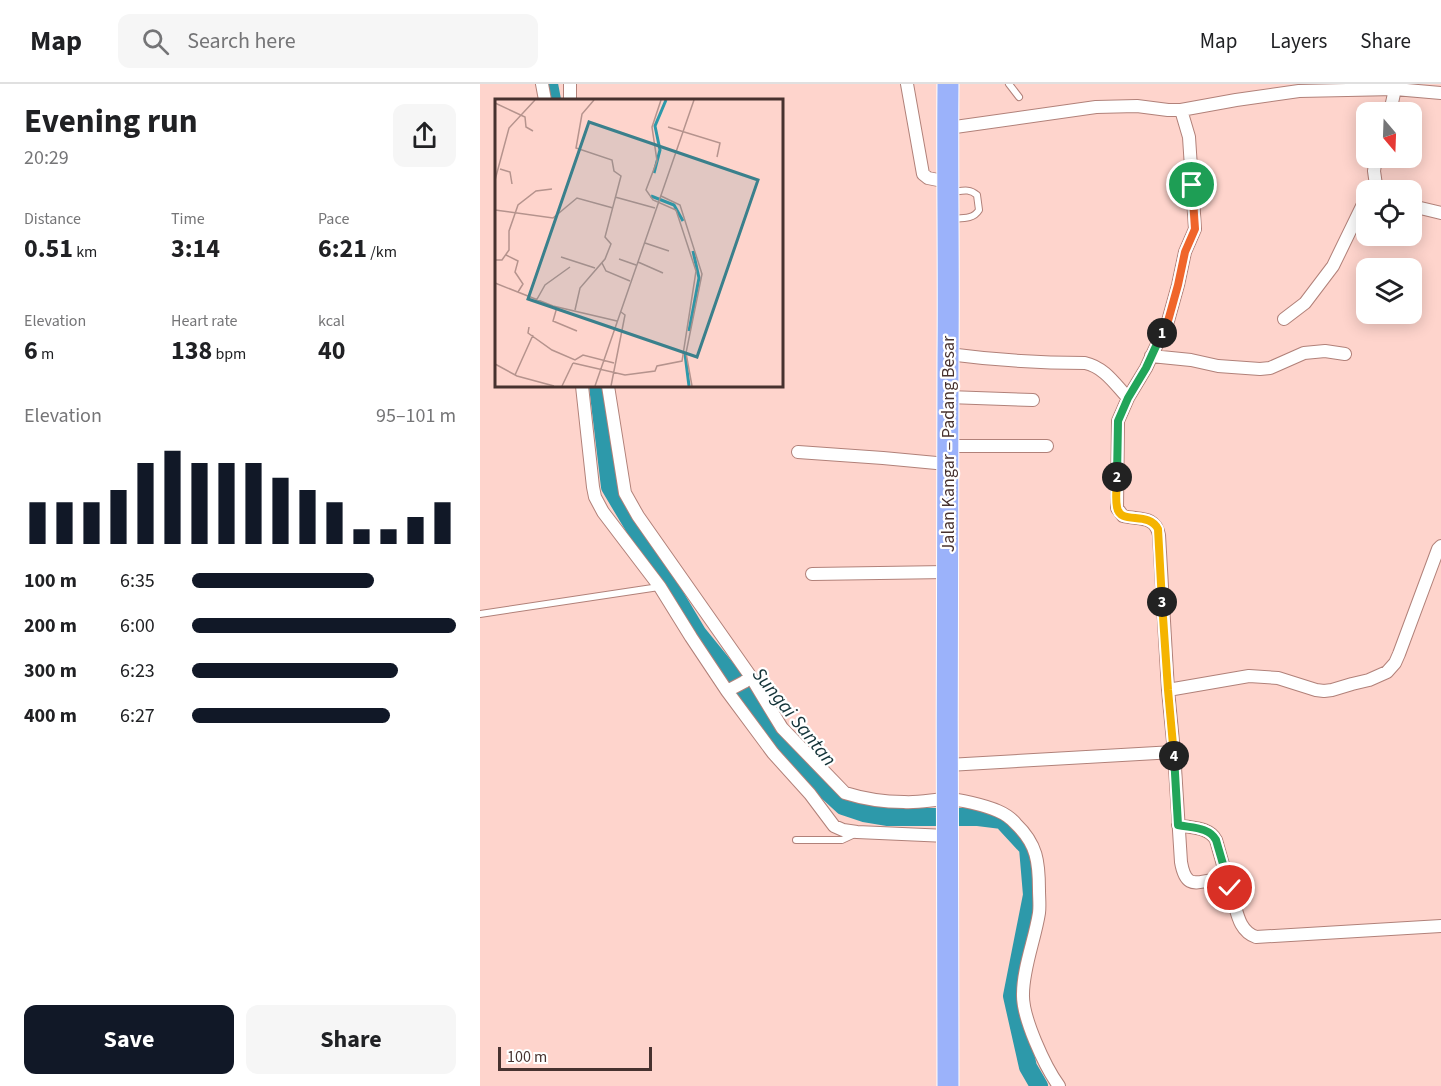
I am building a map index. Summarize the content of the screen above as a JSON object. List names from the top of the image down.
{
  "streets": {
    "highway": ["Jalan Kangar – Padang Besar"]
  },
  "water": ["Sungai Santan"],
  "scale_bar": "100 m",
  "north": "bottom",
  "page": {
    "header": "Map",
    "search": "Search here",
    "nav": ["Map", "Layers", "Share"],
    "heading": ["Evening run", "20:29"],
    "stats": [
      ["Distance", "0.51 km"],
      ["Time", "3:14"],
      ["Pace", "6:21 /km"],
      ["Elevation", "6 m"],
      ["Heart rate", "138 bpm"],
      ["kcal", "40"]
    ],
    "pins": [
      "1",
      "2",
      "3",
      "4"
    ],
    "chart": ["Elevation", "95–101 m"],
    "list": [
      {
        "name": "100 m",
        "note": "6:35"
      },
      {
        "name": "200 m",
        "note": "6:00"
      },
      {
        "name": "300 m",
        "note": "6:23"
      },
      {
        "name": "400 m",
        "note": "6:27"
      }
    ],
    "buttons": ["Save", "Share"],
    "scale": "100 m"
  }
}
